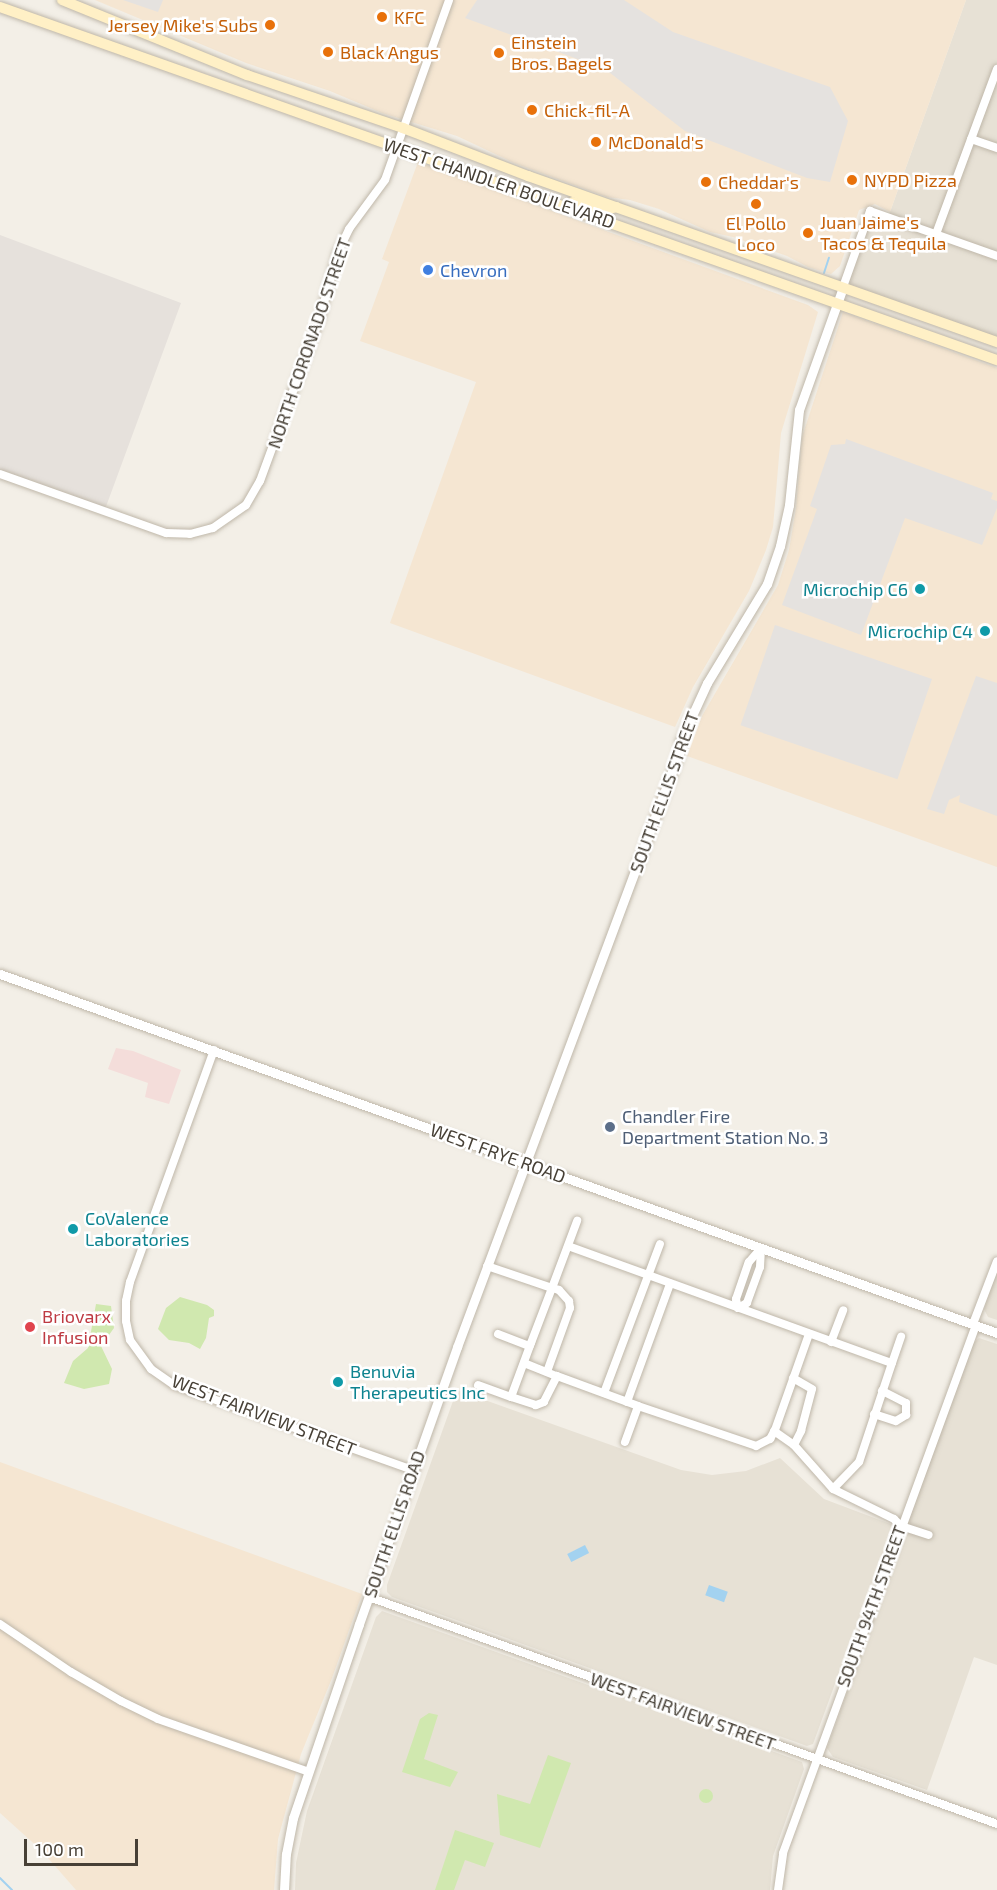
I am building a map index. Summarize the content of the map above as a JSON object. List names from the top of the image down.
{
  "streets": {
    "main road": ["WEST CHANDLER BOULEVARD"],
    "street": [
      "NORTH CORONADO STREET",
      "SOUTH ELLIS STREET",
      "WEST FRYE ROAD",
      "WEST FAIRVIEW STREET",
      "SOUTH ELLIS ROAD",
      "SOUTH 94TH STREET"
    ]
  },
  "crossings": [
    ["WEST CHANDLER BOULEVARD", "NORTH CORONADO STREET"],
    ["WEST CHANDLER BOULEVARD", "SOUTH ELLIS STREET"],
    ["SOUTH ELLIS STREET", "WEST FRYE ROAD"],
    ["SOUTH ELLIS STREET", "SOUTH ELLIS ROAD"],
    ["WEST FRYE ROAD", "WEST FAIRVIEW STREET"],
    ["WEST FRYE ROAD", "SOUTH ELLIS ROAD"],
    ["WEST FRYE ROAD", "SOUTH 94TH STREET"],
    ["WEST FAIRVIEW STREET", "SOUTH ELLIS ROAD"],
    ["WEST FAIRVIEW STREET", "SOUTH 94TH STREET"]
  ],
  "places": [
    "KFC",
    "Jersey Mike's Subs",
    "Black Angus",
    "Einstein Bros. Bagels",
    "Chick-fil-A",
    "McDonald's",
    "NYPD Pizza",
    "Cheddar's",
    "El Pollo Loco",
    "Juan Jaime's Tacos & Tequila",
    "Chevron",
    "Microchip C6",
    "Microchip C4",
    "Chandler Fire Department Station No. 3",
    "CoValence Laboratories",
    "Briovarx Infusion",
    "Benuvia Therapeutics Inc"
  ],
  "scale_bar": "100 m"
}
